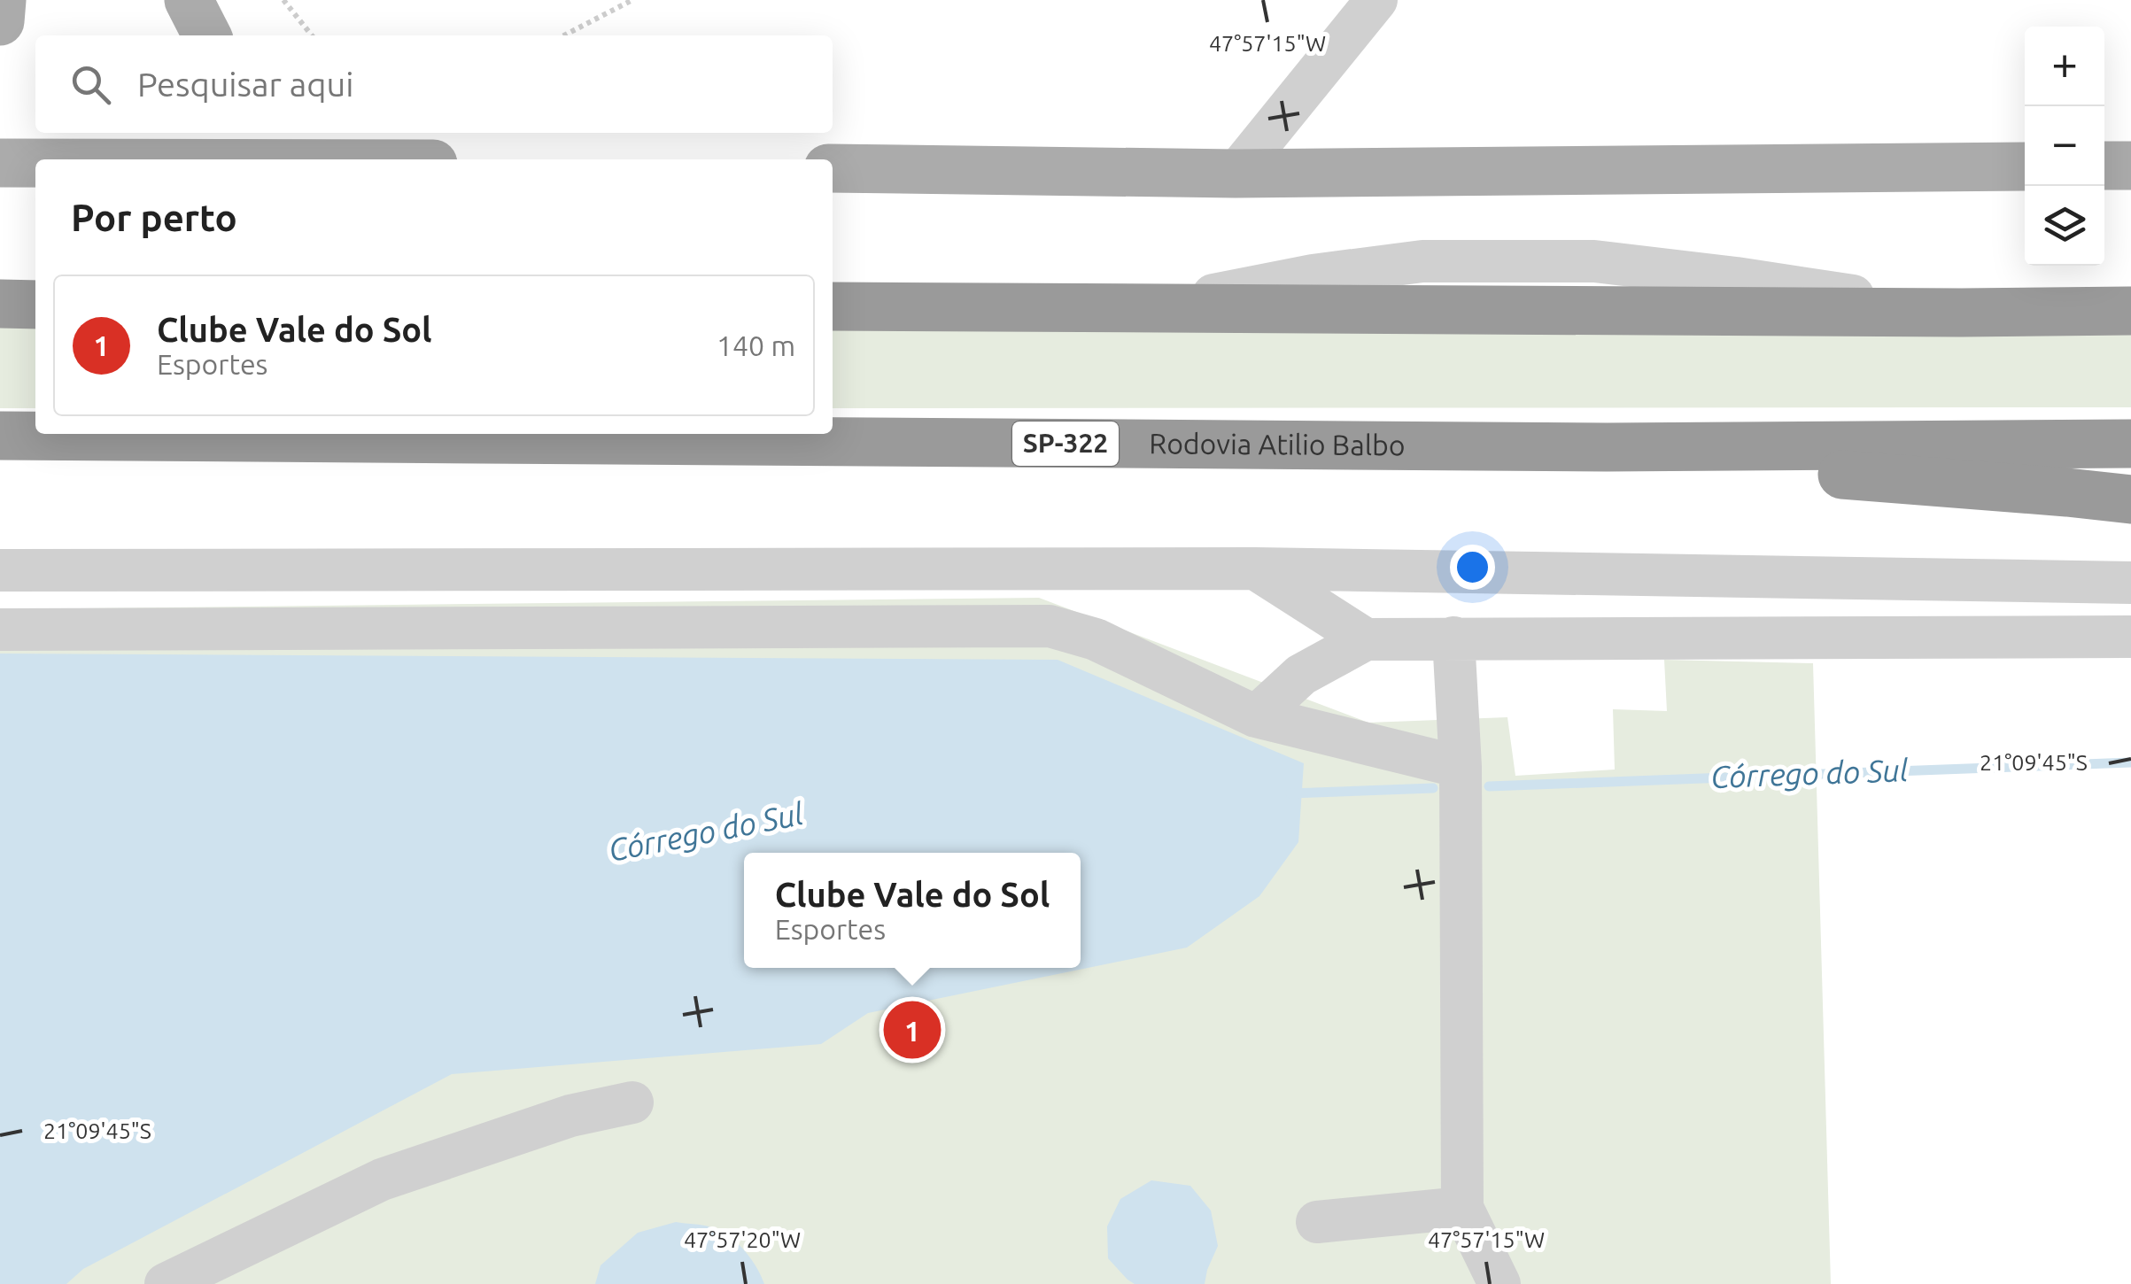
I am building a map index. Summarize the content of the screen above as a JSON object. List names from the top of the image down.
{
  "streets": {
    "highway": ["SP-322", "Rodovia Atilio Balbo"]
  },
  "water": ["Córrego do Sul"],
  "page": {
    "map_buttons": ["+", "−"],
    "search": "Pesquisar aqui",
    "heading": "Por perto",
    "list": [
      {
        "mark": "1",
        "name": "Clube Vale do Sol",
        "note": "Esportes",
        "value": "140 m"
      }
    ],
    "popup": ["Clube Vale do Sol", "Esportes"],
    "pins": "1"
  },
  "coordinates": ["47°57'15\"W", "21°09'45\"S", "47°57'20\"W"]
}
